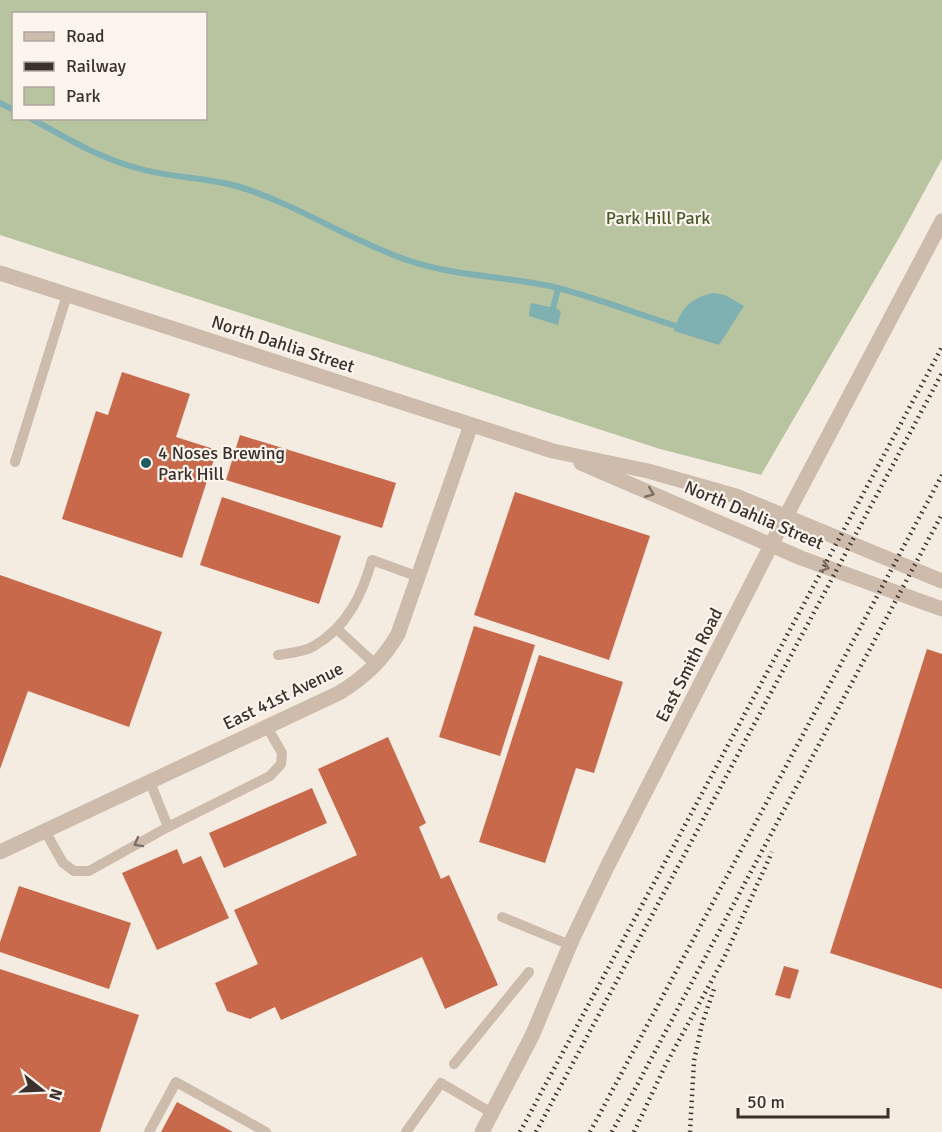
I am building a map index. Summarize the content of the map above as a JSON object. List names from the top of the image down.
{
  "streets": {
    "street": ["North Dahlia Street", "East Smith Road", "East 41st Avenue"]
  },
  "crossings": [
    ["North Dahlia Street", "East Smith Road"],
    ["North Dahlia Street", "East 41st Avenue"]
  ],
  "parks": ["Park Hill Park"],
  "places": ["4 Noses Brewing Park Hill"],
  "legend": ["Road", "Railway", "Park"],
  "scale_bar": "50 m",
  "north": "right"
}
